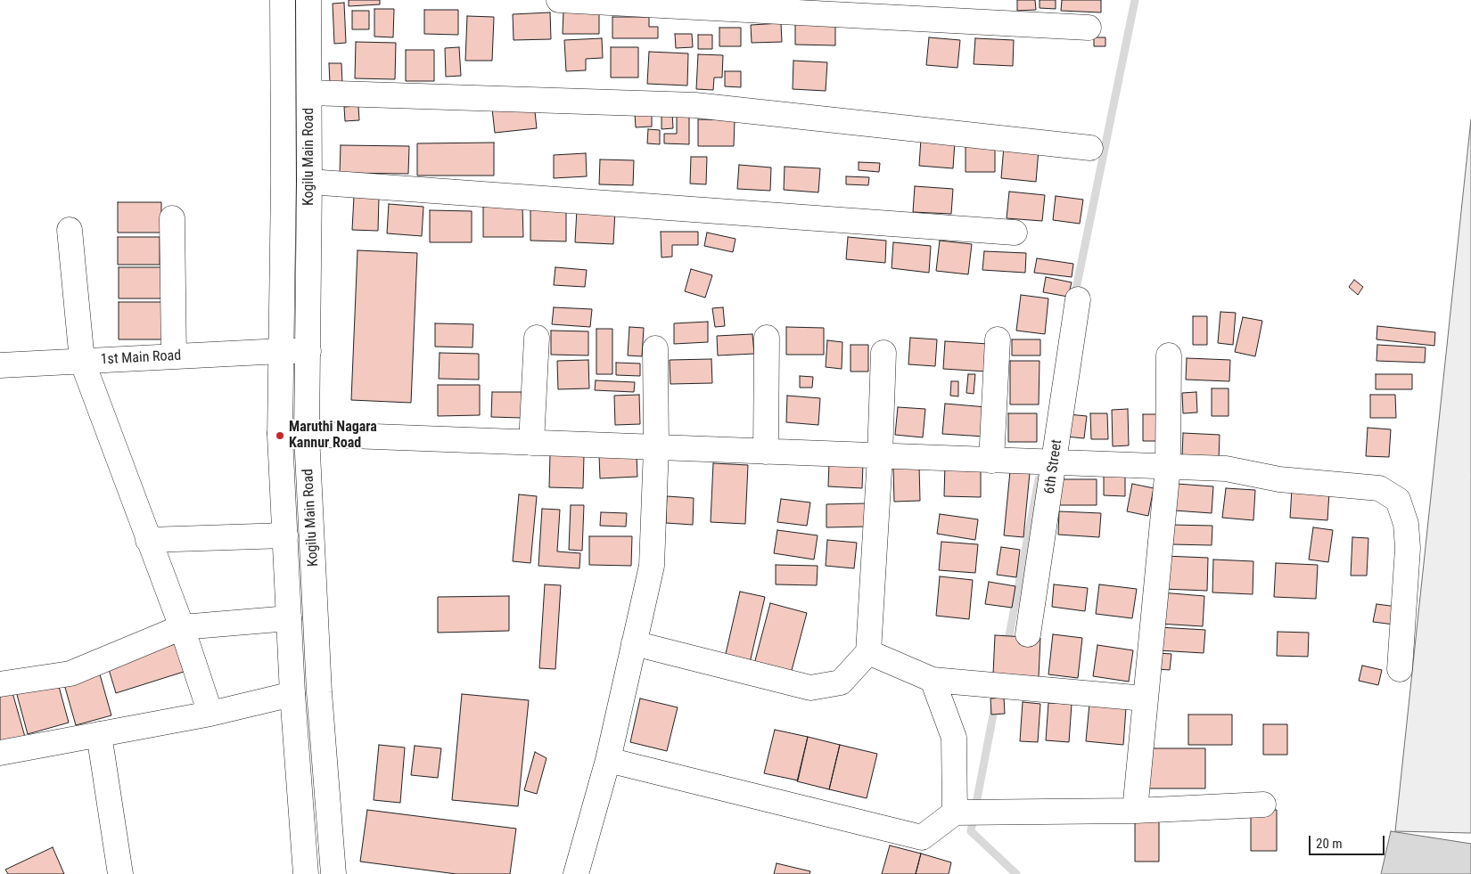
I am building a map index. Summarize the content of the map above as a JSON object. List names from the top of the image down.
{
  "streets": {
    "street": ["Kogilu Main Road", "1st Main Road", "6th Street"]
  },
  "crossings": [
    ["Kogilu Main Road", "1st Main Road"]
  ],
  "places": ["Maruthi Nagara Kannur Road"],
  "scale_bar": "20 m"
}
